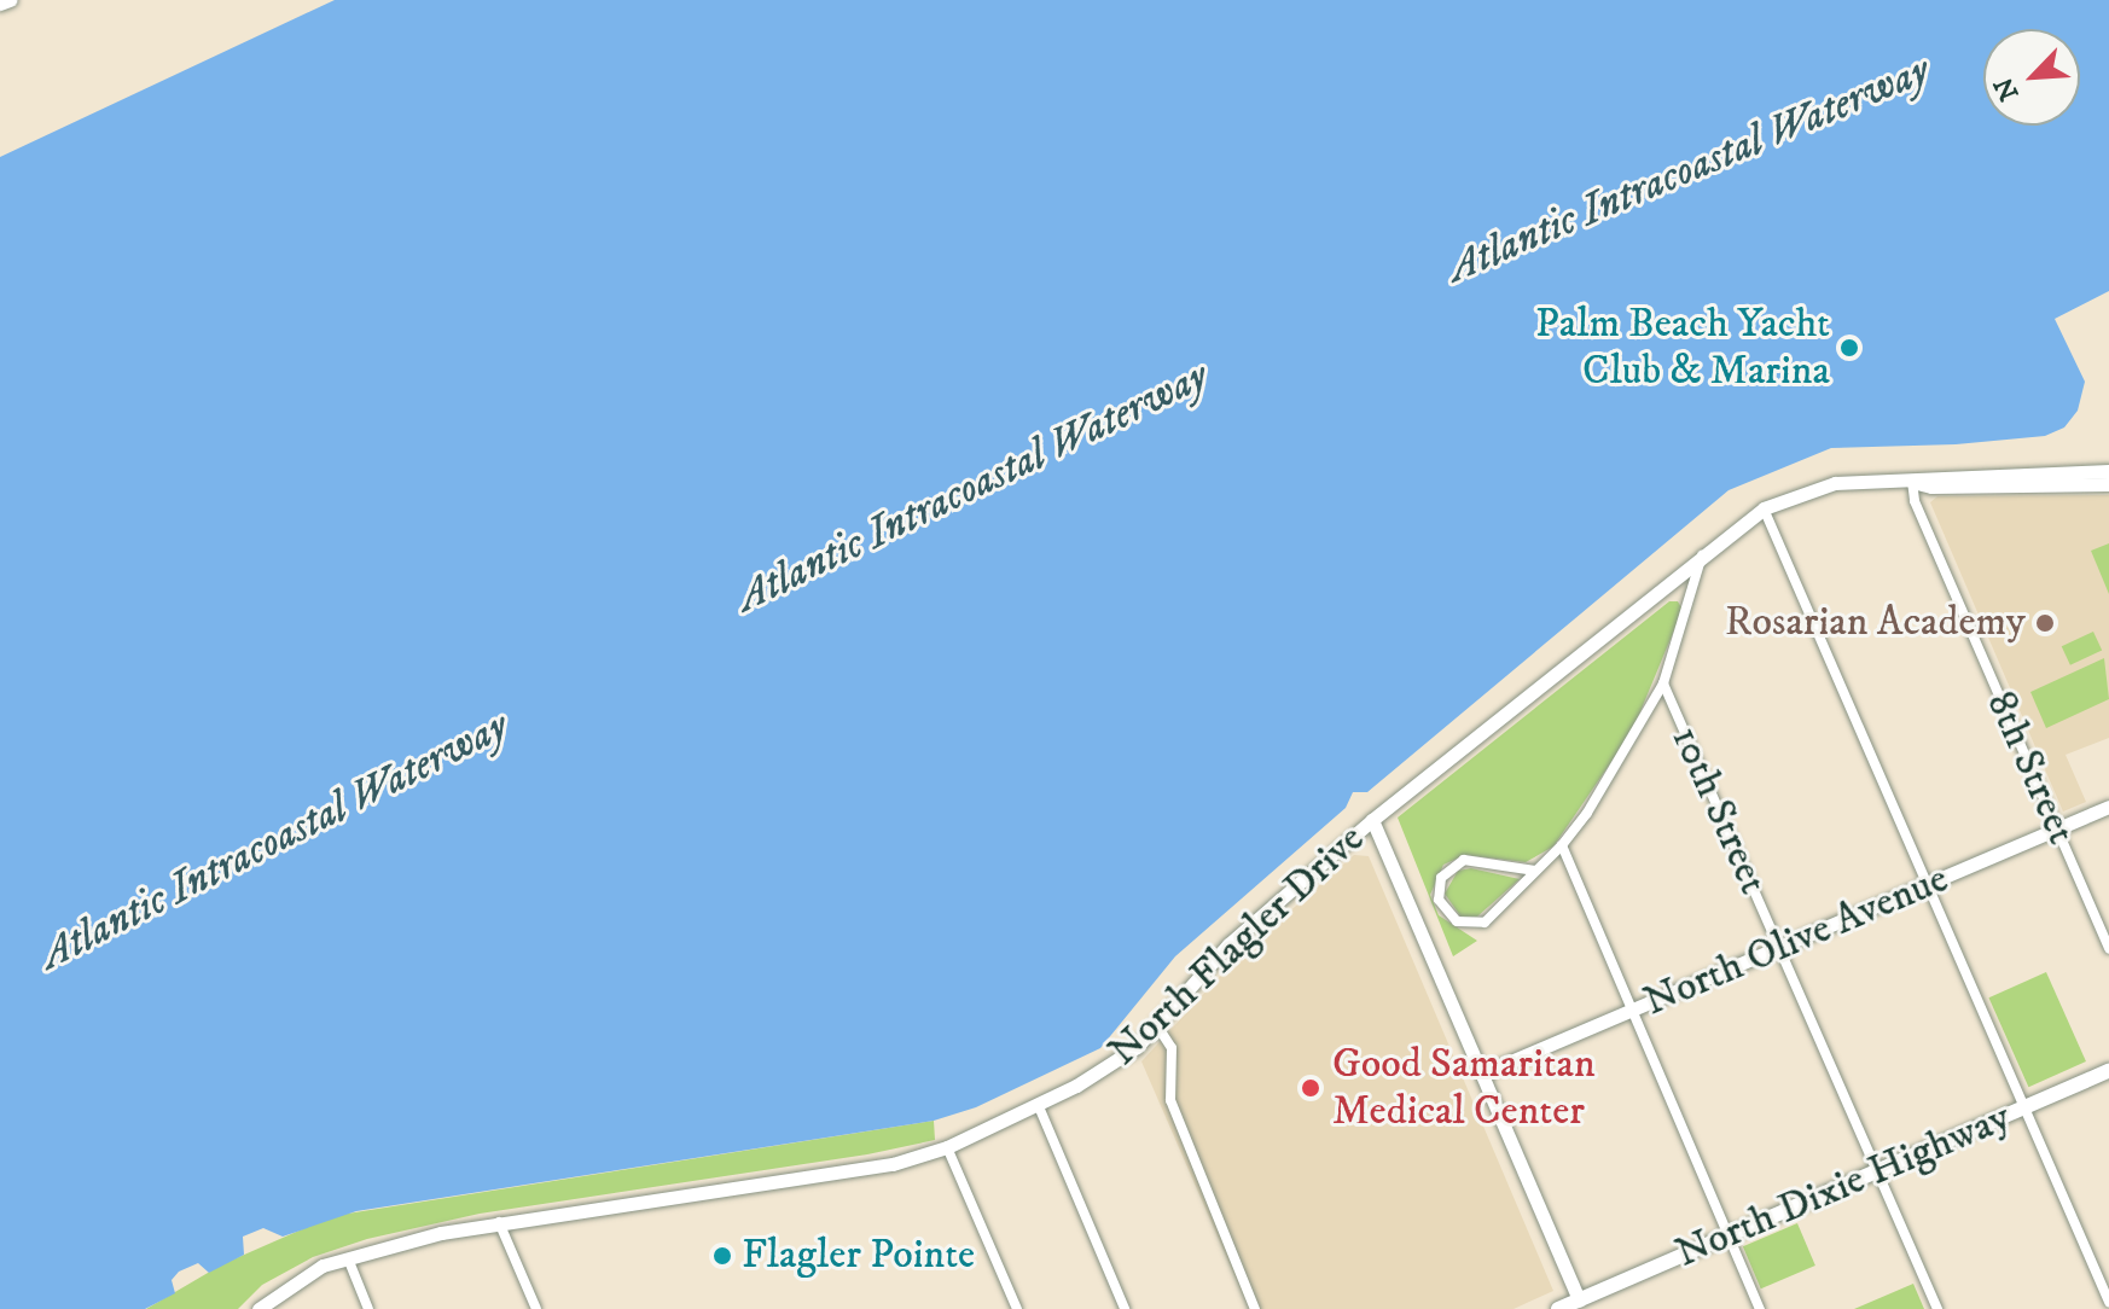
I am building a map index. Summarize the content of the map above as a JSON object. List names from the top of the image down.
{
  "streets": {
    "main road": ["North Dixie Highway"],
    "street": [
      "8th Street",
      "10th Street",
      "North Olive Avenue",
      "North Flagler Drive"
    ]
  },
  "crossings": [
    ["8th Street", "North Olive Avenue"],
    ["8th Street", "North Flagler Drive"],
    ["10th Street", "North Olive Avenue"],
    ["10th Street", "North Dixie Highway"]
  ],
  "water": ["Atlantic Intracoastal Waterway"],
  "places": [
    "Palm Beach Yacht Club & Marina",
    "Rosarian Academy",
    "Good Samaritan Medical Center",
    "Flagler Pointe"
  ],
  "north": "bottom left"
}
